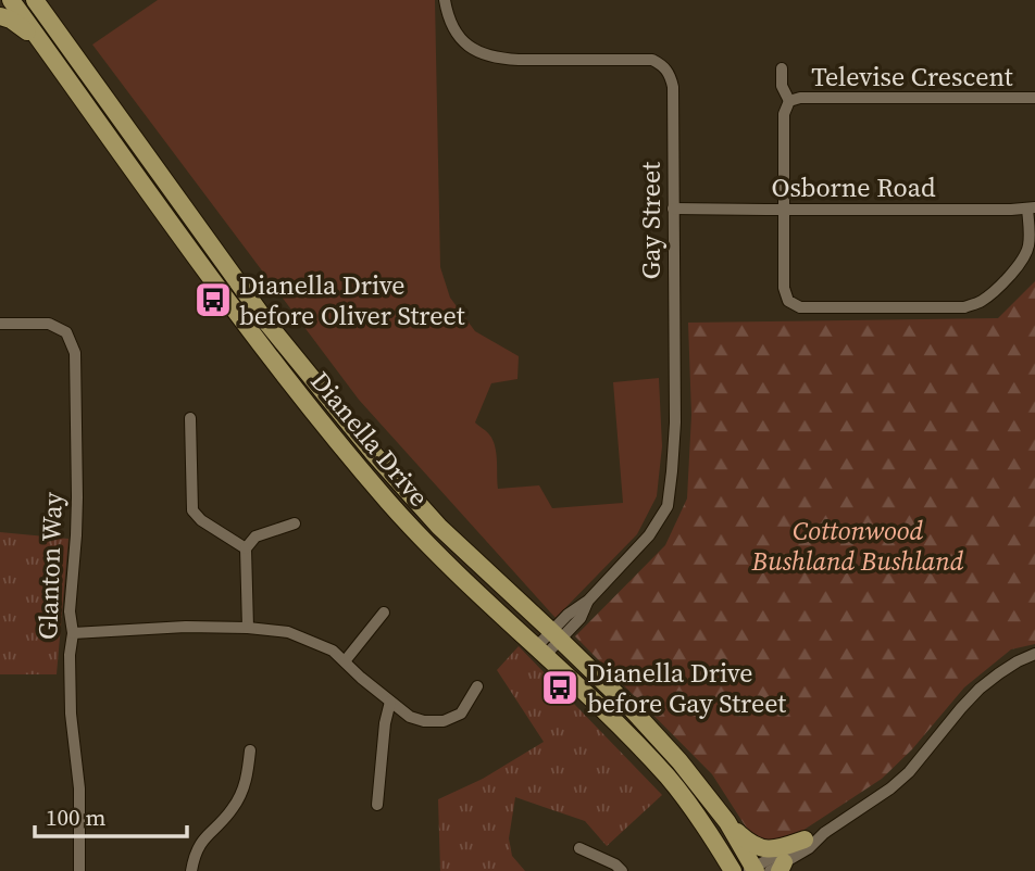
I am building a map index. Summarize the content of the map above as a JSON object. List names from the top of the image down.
{
  "streets": {
    "main road": ["Dianella Drive"],
    "street": [
      "Televise Crescent",
      "Osborne Road",
      "Gay Street",
      "Glanton Way"
    ]
  },
  "crossings": [
    ["Televise Crescent", "Osborne Road"],
    ["Osborne Road", "Gay Street"],
    ["Gay Street", "Dianella Drive"]
  ],
  "parks": ["Cottonwood Bushland Bushland"],
  "places": {
    "bus stop": ["Dianella Drive before Oliver Street", "Dianella Drive before Gay Street"]
  },
  "scale_bar": "100 m"
}
